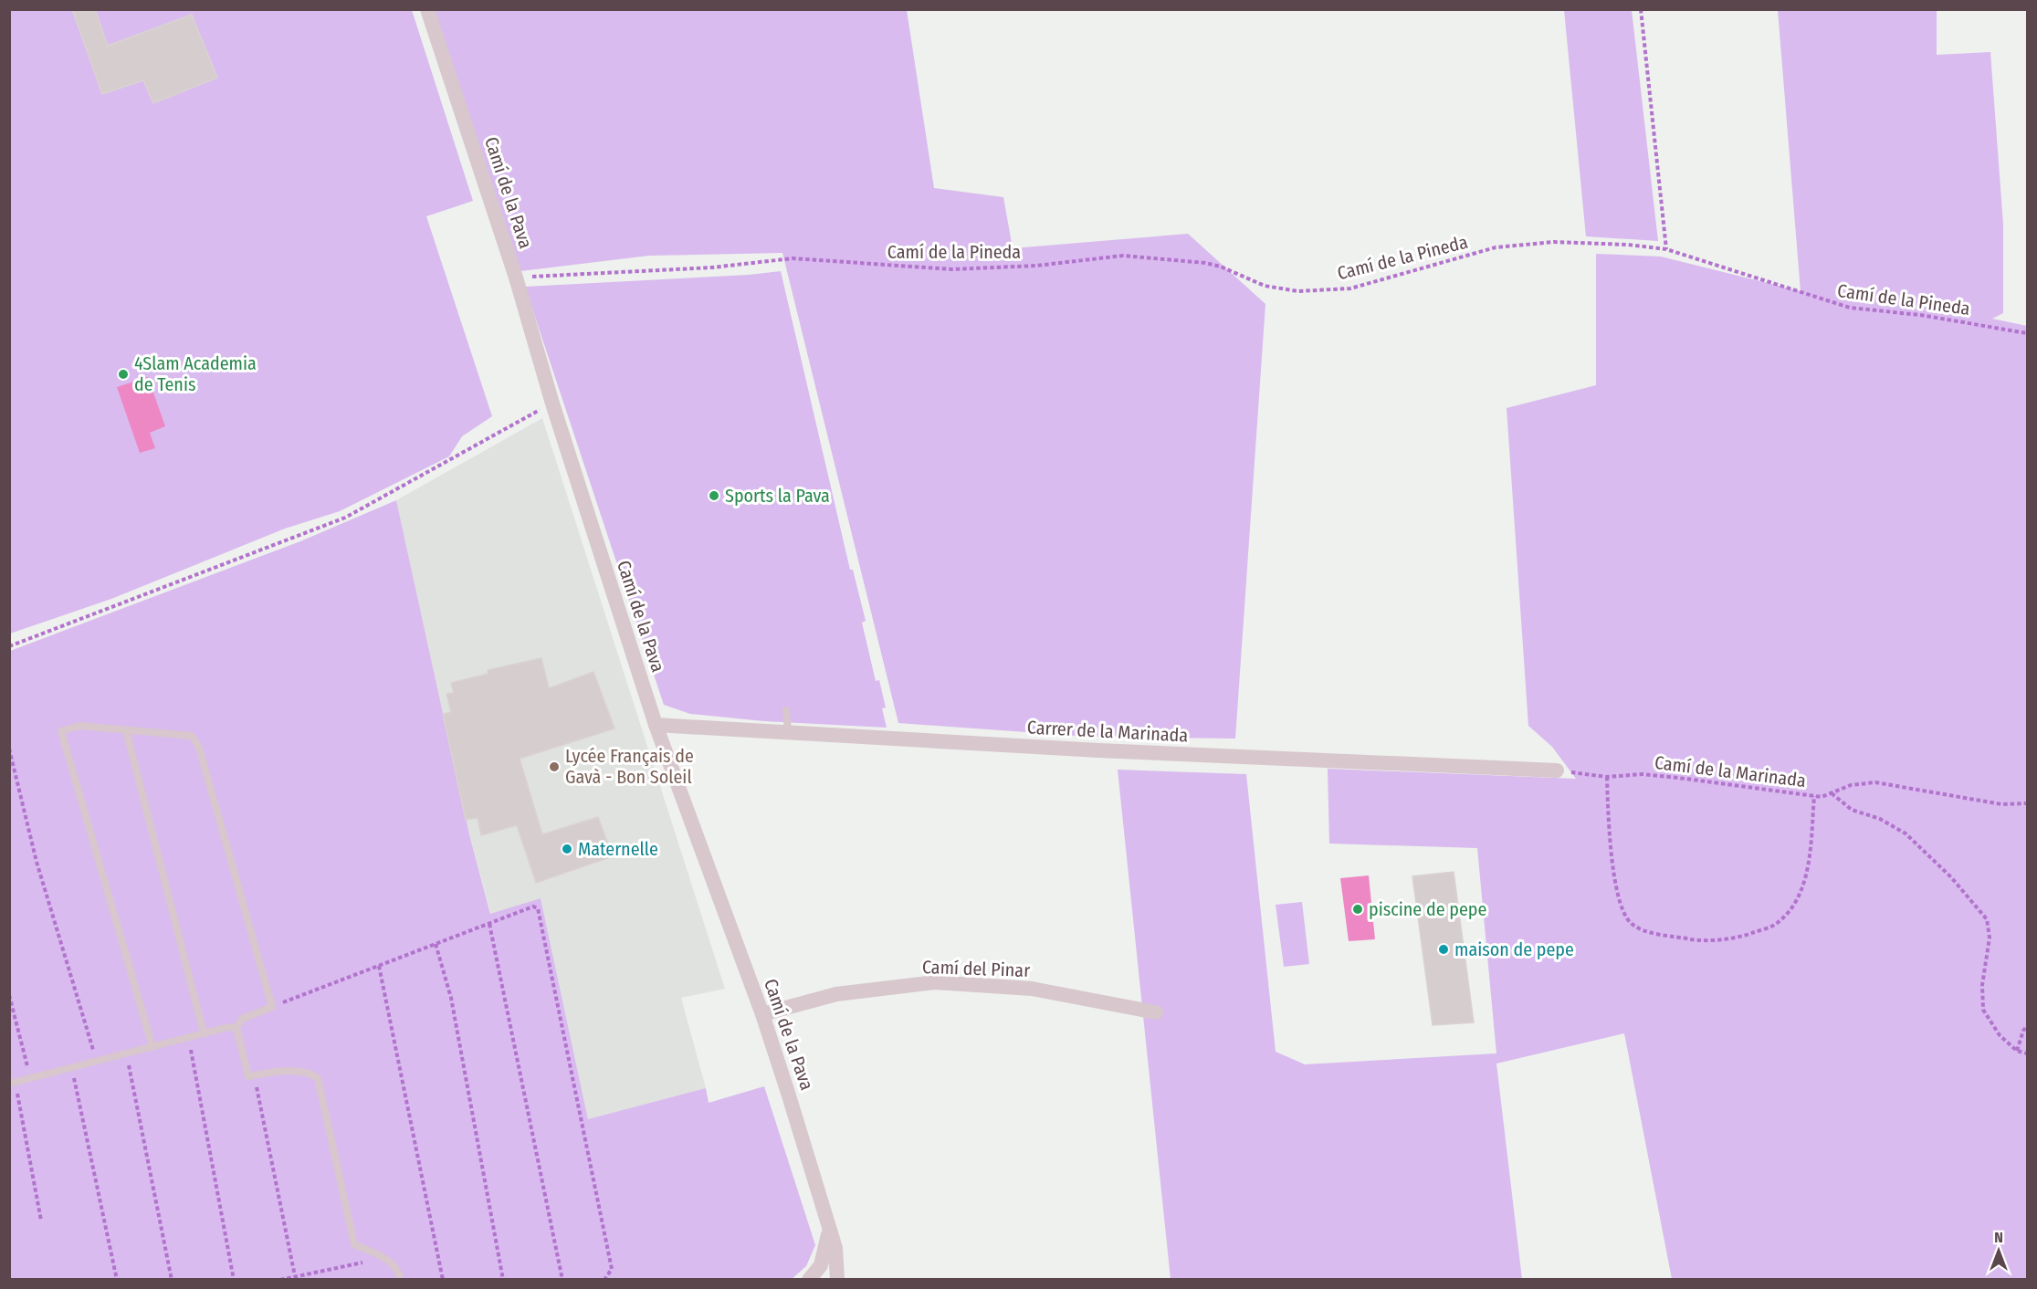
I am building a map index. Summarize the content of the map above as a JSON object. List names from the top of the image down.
{
  "streets": {
    "street": ["Camí de la Pava", "Carrer de la Marinada", "Camí del Pinar"],
    "path": ["Camí de la Pineda", "Camí de la Marinada"]
  },
  "crossings": [
    ["Camí de la Pava", "Camí de la Pineda"],
    ["Camí de la Pava", "Carrer de la Marinada"],
    ["Camí de la Pava", "Camí del Pinar"],
    ["Carrer de la Marinada", "Camí de la Marinada"]
  ],
  "places": [
    "4Slam Academia de Tenis",
    "Sports la Pava",
    "Lycée Français de Gavà - Bon Soleil",
    "Maternelle",
    "piscine de pepe",
    "maison de pepe"
  ],
  "north": "top"
}
